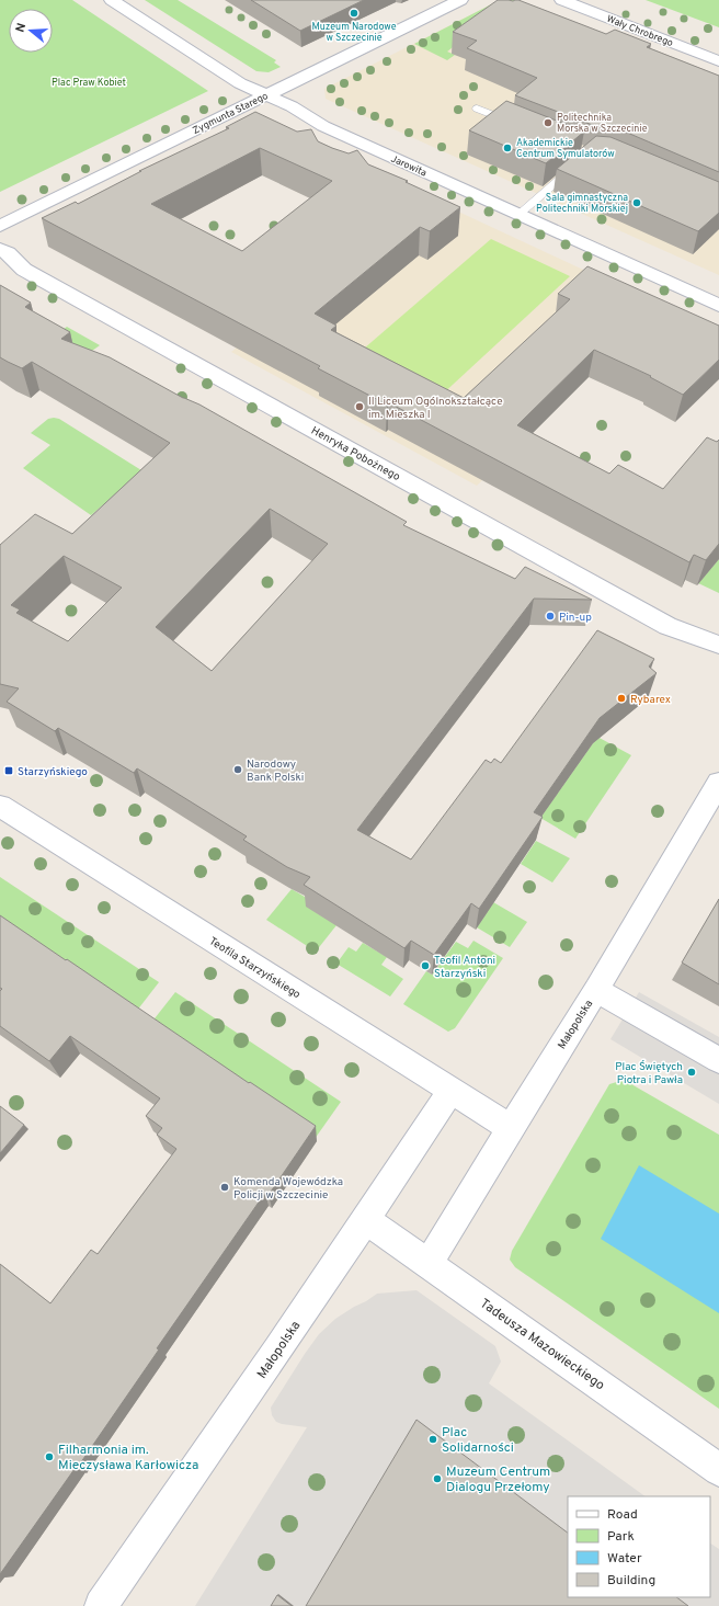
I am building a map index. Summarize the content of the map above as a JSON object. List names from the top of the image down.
{
  "streets": {
    "street": [
      "Wały Chrobrego",
      "Zygmunta Starego",
      "Jarowita",
      "Henryka Pobożnego",
      "Teofila Starzyńskiego",
      "Małopolska",
      "Tadeusza Mazowieckiego"
    ]
  },
  "crossings": [
    ["Zygmunta Starego", "Jarowita"],
    ["Teofila Starzyńskiego", "Małopolska"],
    ["Małopolska", "Tadeusza Mazowieckiego"]
  ],
  "parks": ["Plac Praw Kobiet"],
  "places": {
    "other": [
      "Muzeum Narodowe w Szczecinie",
      "Politechnika Morska w Szczecinie",
      "Akademickie Centrum Symulatorów",
      "Sala gimnastyczna Politechniki Morskiej",
      "II Liceum Ogólnokształcące im. Mieszka I",
      "Pin-up",
      "Rybarex",
      "Narodowy Bank Polski",
      "Teofil Antoni Starzyński",
      "Plac Świętych Piotra i Pawła",
      "Komenda Wojewódzka Policji w Szczecinie",
      "Plac Solidarności",
      "Filharmonia im. Mieczysława Karłowicza",
      "Muzeum Centrum Dialogu Przełomy"
    ],
    "transit": ["Starzyńskiego"]
  },
  "legend": [
    "Road",
    "Park",
    "Water",
    "Building"
  ],
  "north": "left"
}
